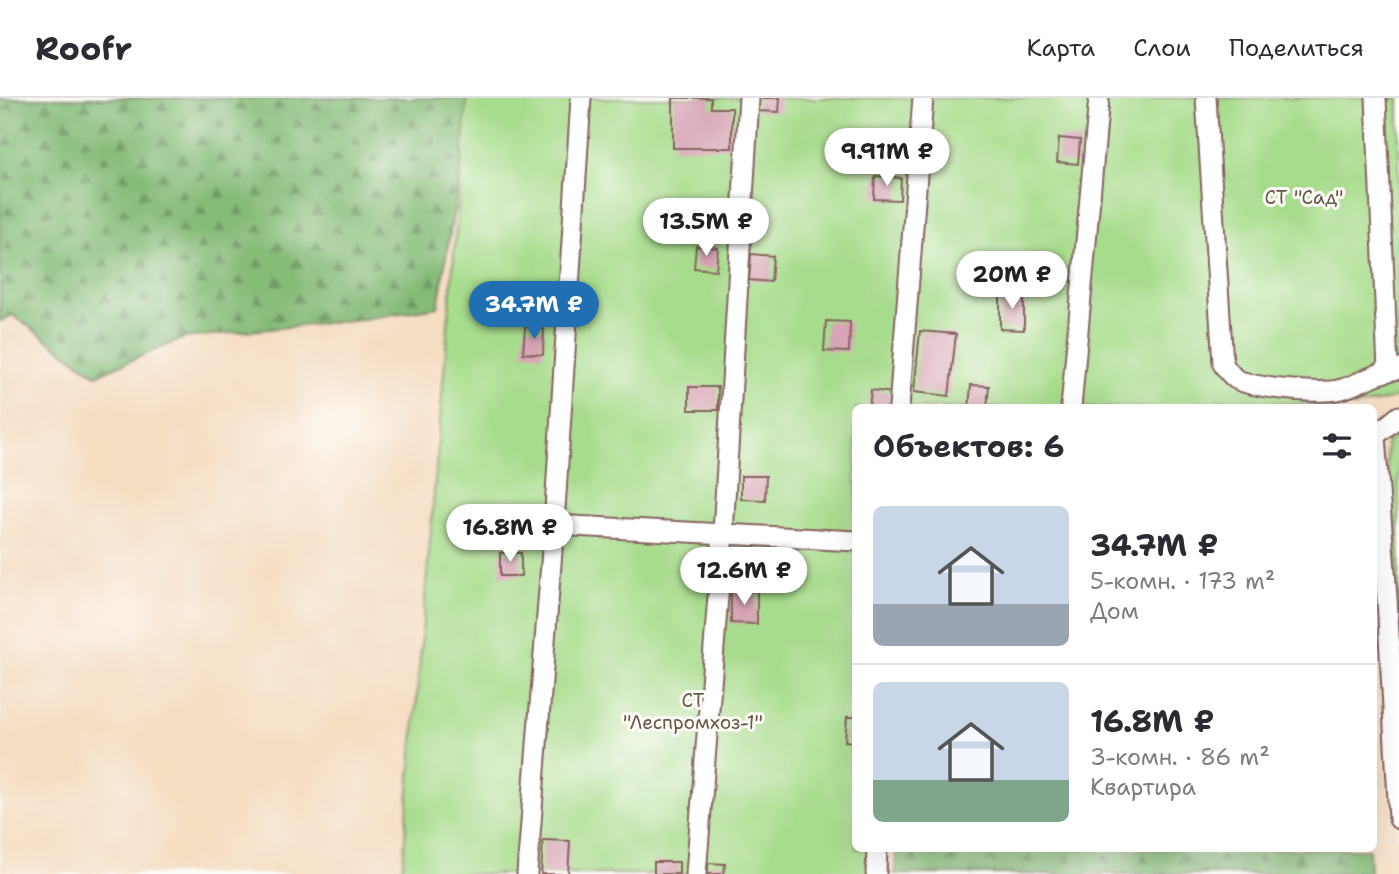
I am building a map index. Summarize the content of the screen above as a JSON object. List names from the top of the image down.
{
  "parks": ["СТ \"Сад\"", "СТ \"Леспромхоз-1\""],
  "page": {
    "header": "Roofr",
    "nav": ["Карта", "Слои", "Поделиться"],
    "price": [
      "9.91M ₽",
      "13.5M ₽",
      "20M ₽",
      "34.7M ₽",
      "16.8M ₽",
      "12.6M ₽"
    ],
    "heading": "Объектов: 6",
    "list": [
      {
        "name": "34.7M ₽",
        "note": "5-комн. · 173 m² · Дом"
      },
      {
        "name": "16.8M ₽",
        "note": "3-комн. · 86 m² · Квартира"
      }
    ]
  }
}
